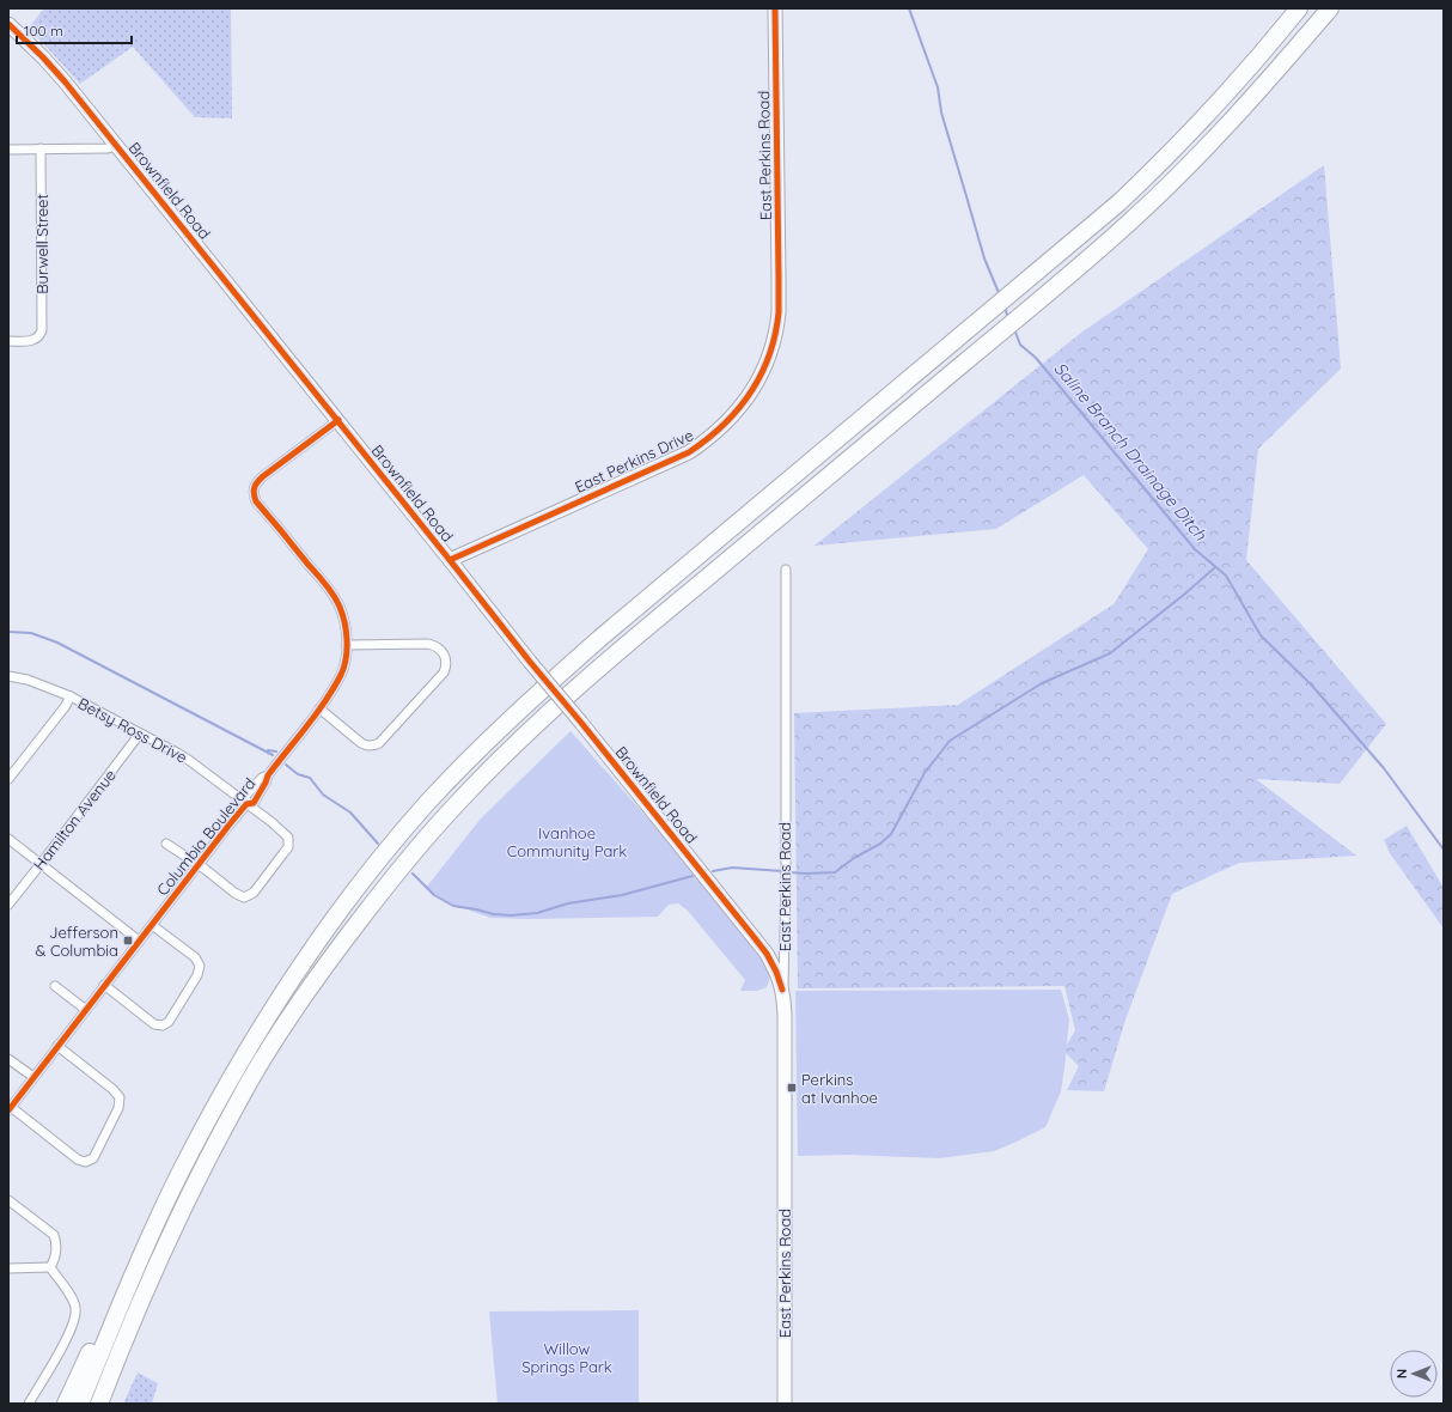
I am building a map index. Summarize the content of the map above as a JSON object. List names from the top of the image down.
{
  "streets": {
    "street": [
      "East Perkins Road",
      "Brownfield Road",
      "Burwell Street",
      "East Perkins Drive",
      "Betsy Ross Drive",
      "Hamilton Avenue",
      "Columbia Boulevard"
    ]
  },
  "crossings": [
    ["East Perkins Road", "Brownfield Road"],
    ["East Perkins Road", "East Perkins Drive"],
    ["Brownfield Road", "East Perkins Drive"],
    ["Brownfield Road", "Columbia Boulevard"],
    ["Betsy Ross Drive", "Hamilton Avenue"],
    ["Betsy Ross Drive", "Columbia Boulevard"]
  ],
  "water": ["Saline Branch Drainage Ditch"],
  "parks": ["Ivanhoe Community Park", "Willow Springs Park"],
  "places": {
    "transit": ["Jefferson & Columbia", "Perkins at Ivanhoe"]
  },
  "scale_bar": "100 m",
  "north": "left"
}
